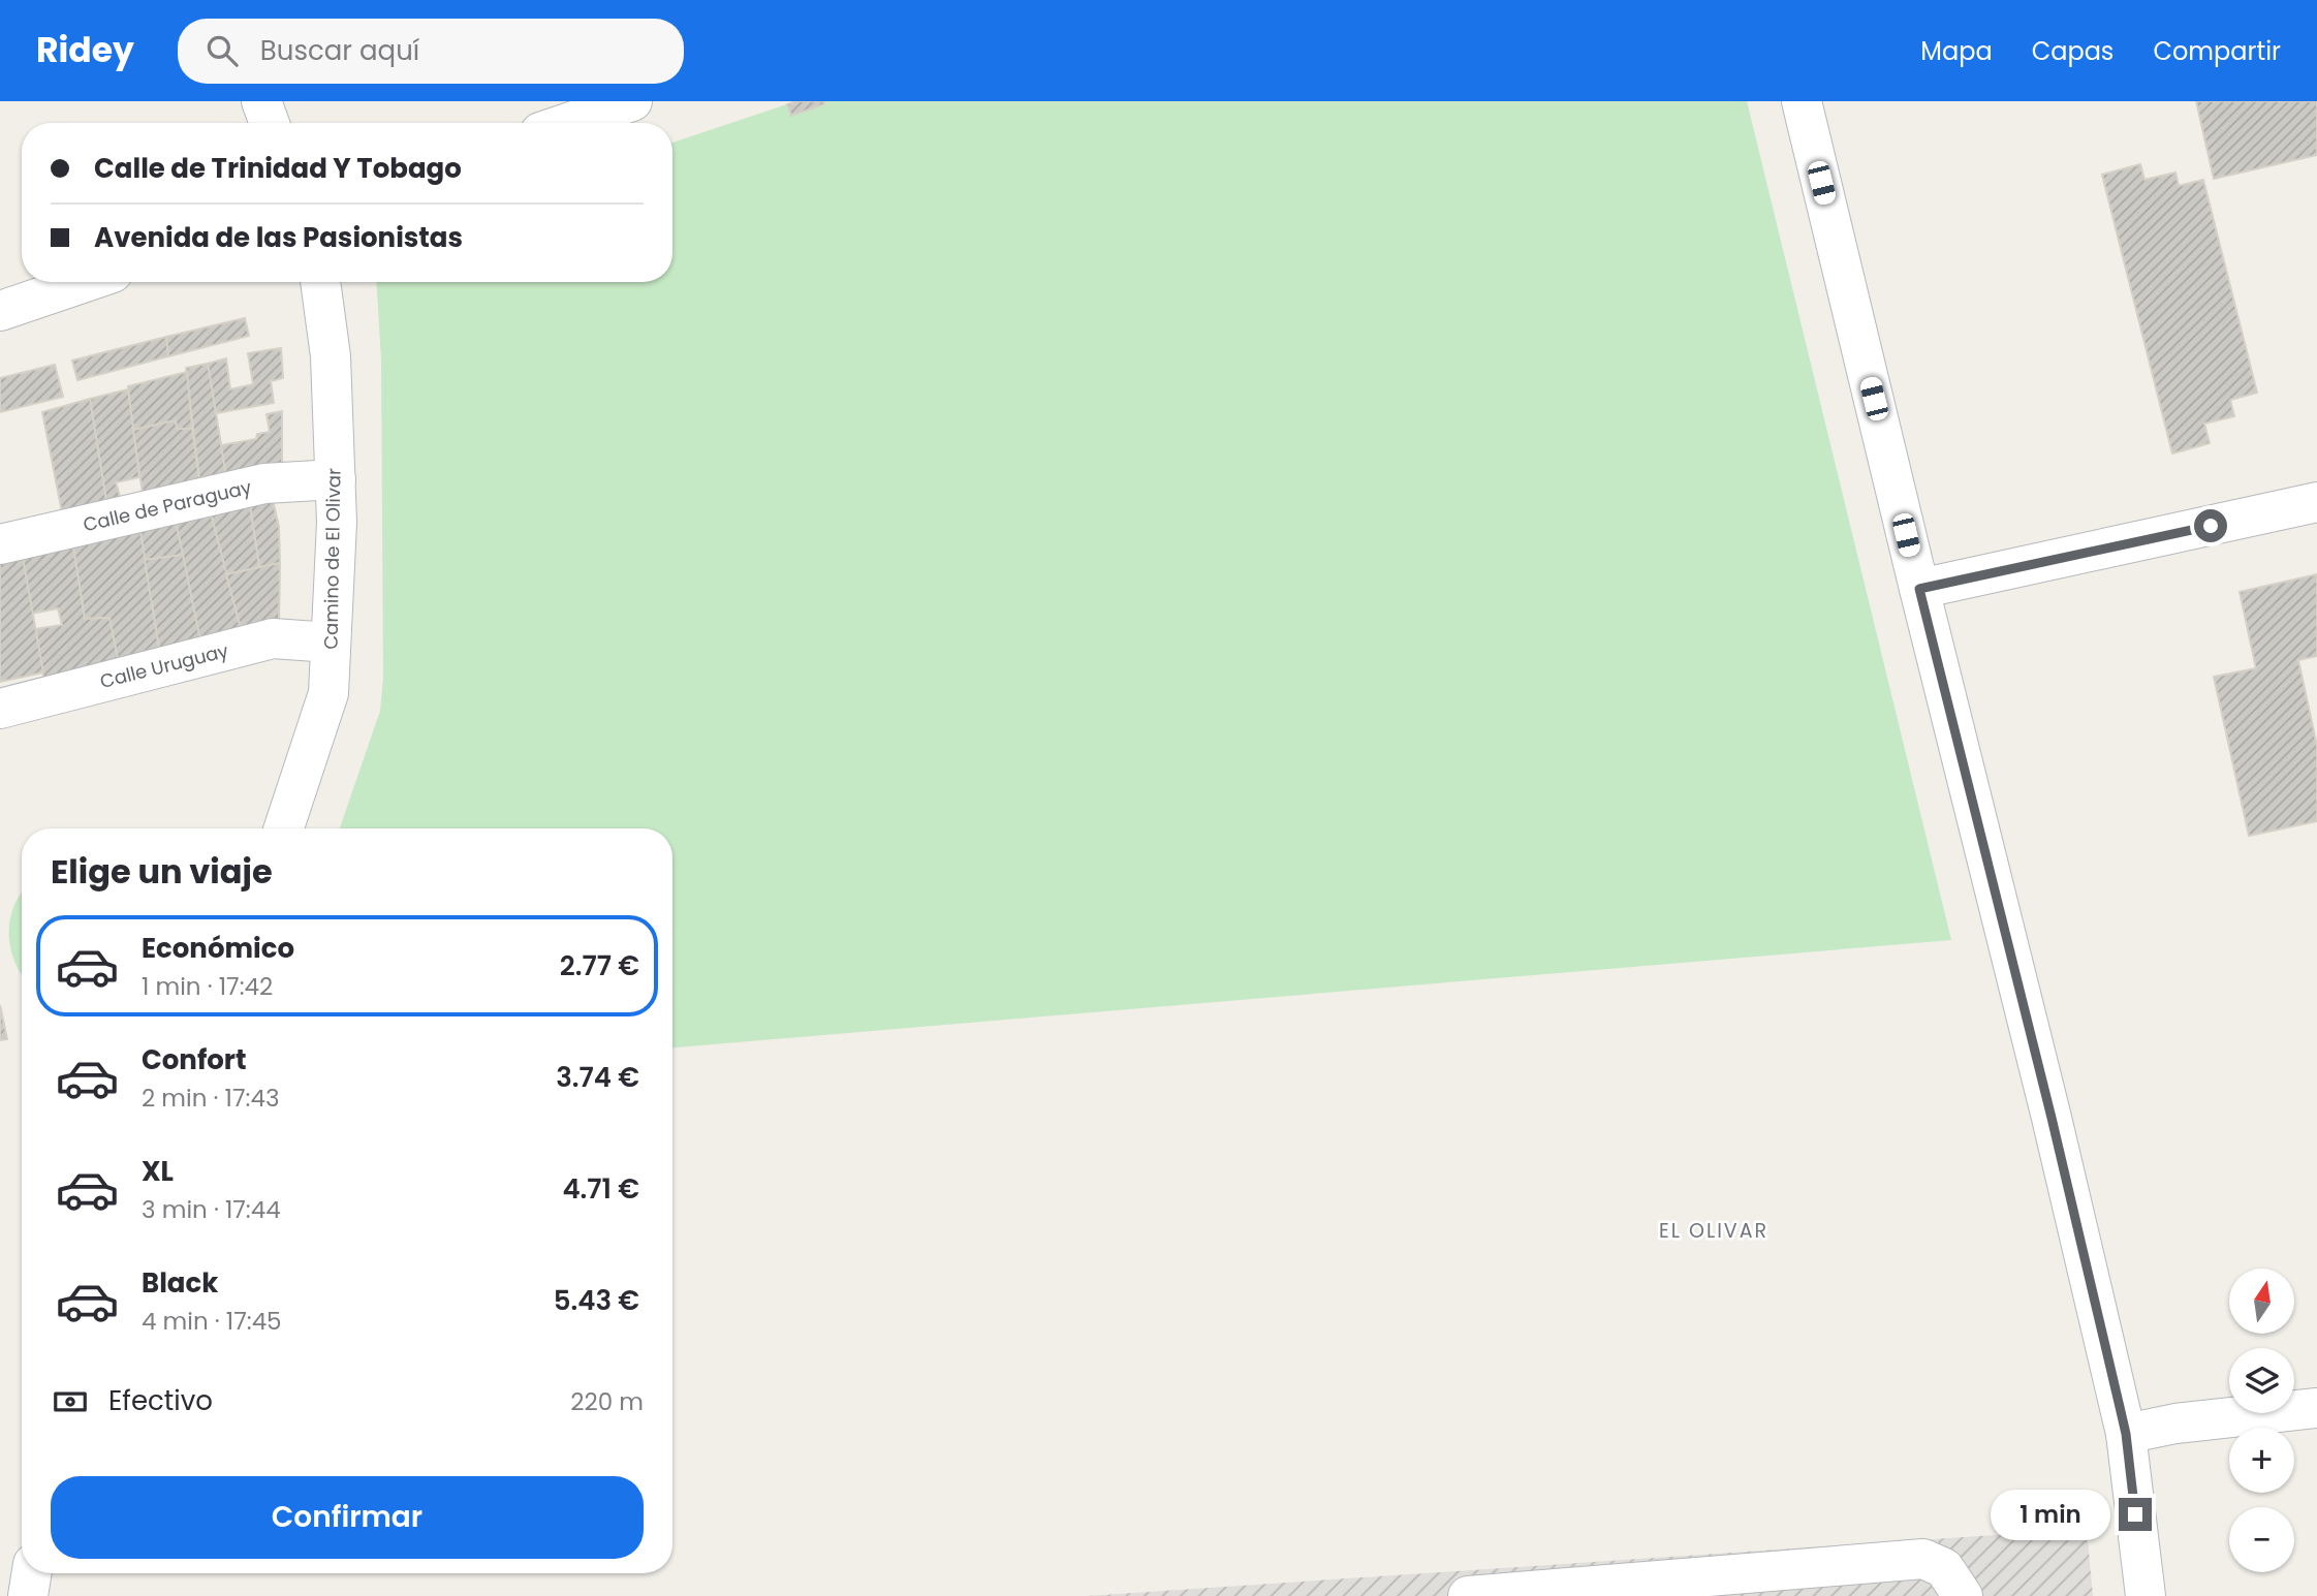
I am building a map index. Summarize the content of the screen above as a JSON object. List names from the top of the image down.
{
  "streets": {
    "street": ["Calle de Paraguay", "Camino de El Olivar", "Calle Uruguay"]
  },
  "crossings": [
    ["Calle de Paraguay", "Camino de El Olivar"],
    ["Camino de El Olivar", "Calle Uruguay"]
  ],
  "districts": ["EL OLIVAR"],
  "north": "top",
  "page": {
    "header": "Ridey",
    "search": "Buscar aquí",
    "nav": ["Mapa", "Capas", "Compartir"],
    "banner": ["Calle de Trinidad Y Tobago", "Avenida de las Pasionistas"],
    "heading": "Elige un viaje",
    "list": [
      {
        "name": "Económico",
        "note": "1 min · 17:42",
        "value": "2.77 €"
      },
      {
        "name": "Confort",
        "note": "2 min · 17:43",
        "value": "3.74 €"
      },
      {
        "name": "XL",
        "note": "3 min · 17:44",
        "value": "4.71 €"
      },
      {
        "name": "Black",
        "note": "4 min · 17:45",
        "value": "5.43 €"
      }
    ],
    "map_buttons": ["+", "−"],
    "pay": ["Efectivo", "220 m"],
    "buttons": "Confirmar",
    "bubble": "1 min"
  }
}
